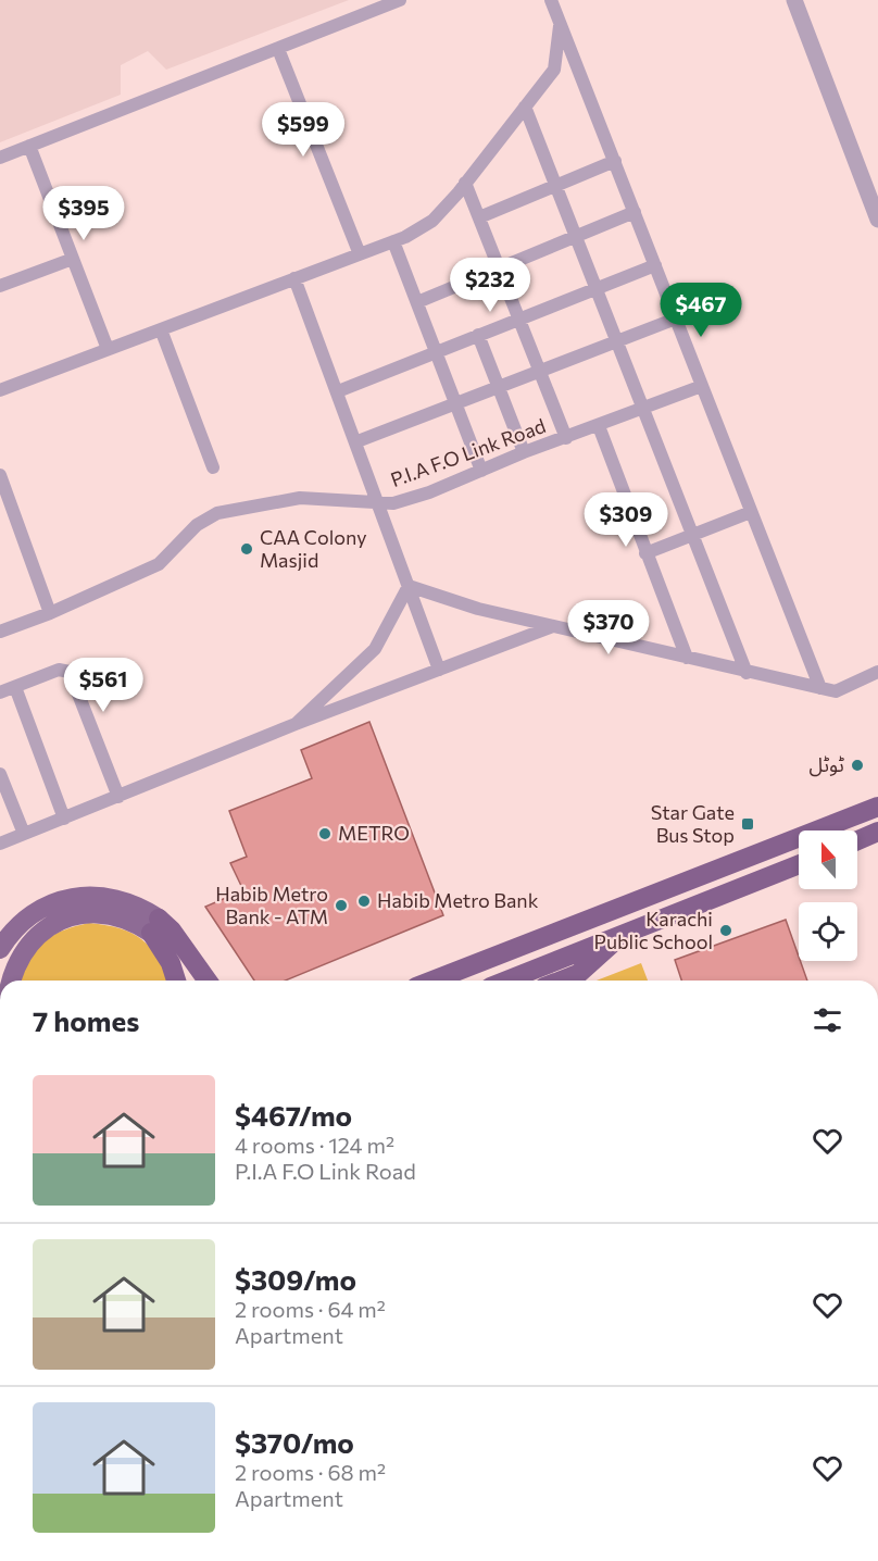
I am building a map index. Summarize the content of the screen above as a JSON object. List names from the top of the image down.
{
  "streets": {
    "street": ["P.I.A F.O Link Road"]
  },
  "places": {
    "other": [
      "CAA Colony Masjid",
      "ٹوٹل",
      "METRO",
      "Habib Metro Bank",
      "Habib Metro Bank - ATM",
      "Karachi Public School"
    ],
    "transit": ["Star Gate Bus Stop"]
  },
  "north": "top",
  "page": {
    "price": [
      "$599",
      "$395",
      "$232",
      "$467",
      "$309",
      "$370",
      "$561"
    ],
    "heading": "7 homes",
    "list": [
      {
        "name": "$467/mo",
        "note": "4 rooms · 124 m² · P.I.A F.O Link Road"
      },
      {
        "name": "$309/mo",
        "note": "2 rooms · 64 m² · Apartment"
      },
      {
        "name": "$370/mo",
        "note": "2 rooms · 68 m² · Apartment"
      }
    ]
  }
}
